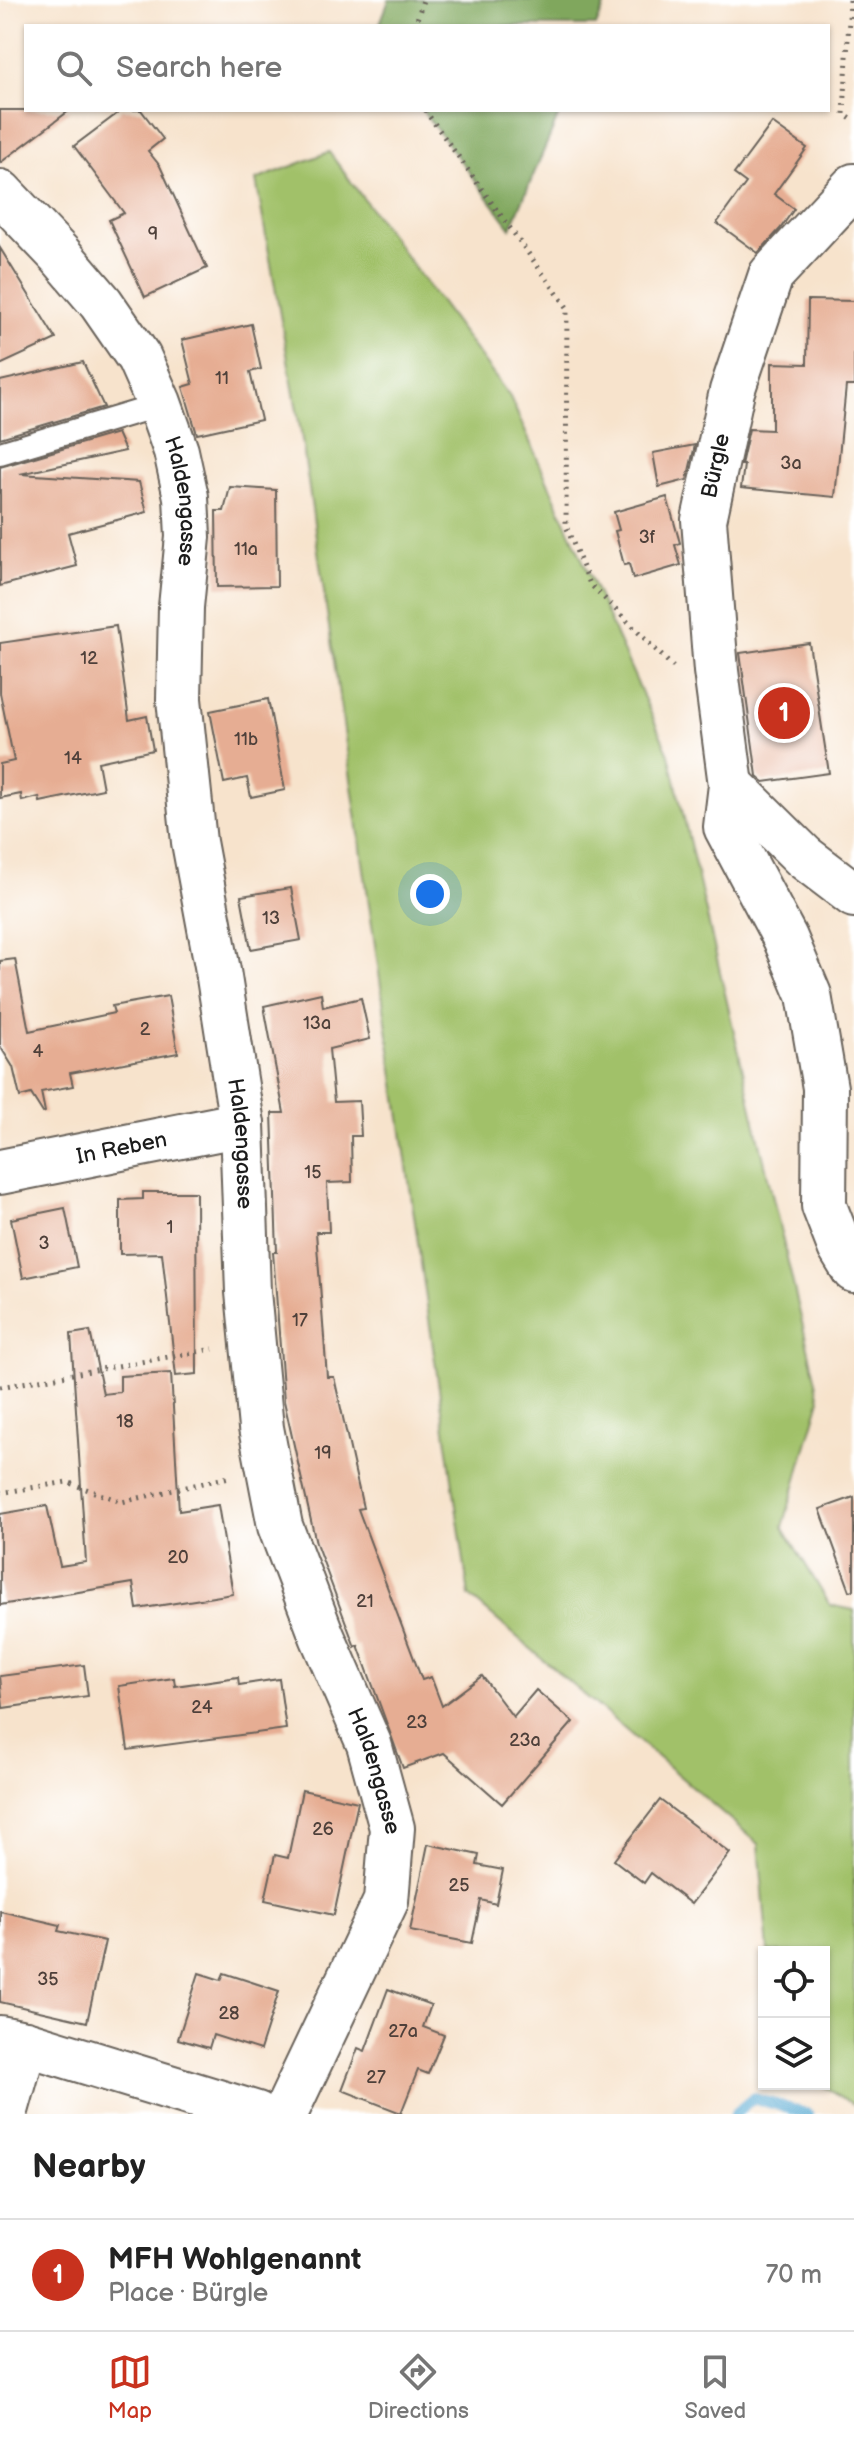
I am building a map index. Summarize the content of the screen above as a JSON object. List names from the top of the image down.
{
  "streets": {
    "street": ["Bürgle", "Haldengasse", "In Reben"]
  },
  "crossings": [
    ["Haldengasse", "In Reben"]
  ],
  "house_numbers": [
    "9",
    "11",
    "3a",
    "3f",
    "11a",
    "12",
    "11b",
    "14",
    "13",
    "13a",
    "2",
    "4",
    "15",
    "1",
    "3",
    "17",
    "18",
    "19",
    "20",
    "21",
    "24",
    "23",
    "23a",
    "26",
    "25",
    "35",
    "28",
    "27a",
    "27"
  ],
  "page": {
    "search": "Search here",
    "pins": "1",
    "heading": "Nearby",
    "list": [
      {
        "mark": "1",
        "name": "MFH Wohlgenannt",
        "note": "Place · Bürgle",
        "value": "70 m"
      }
    ],
    "nav": ["Map", "Directions", "Saved"]
  }
}
